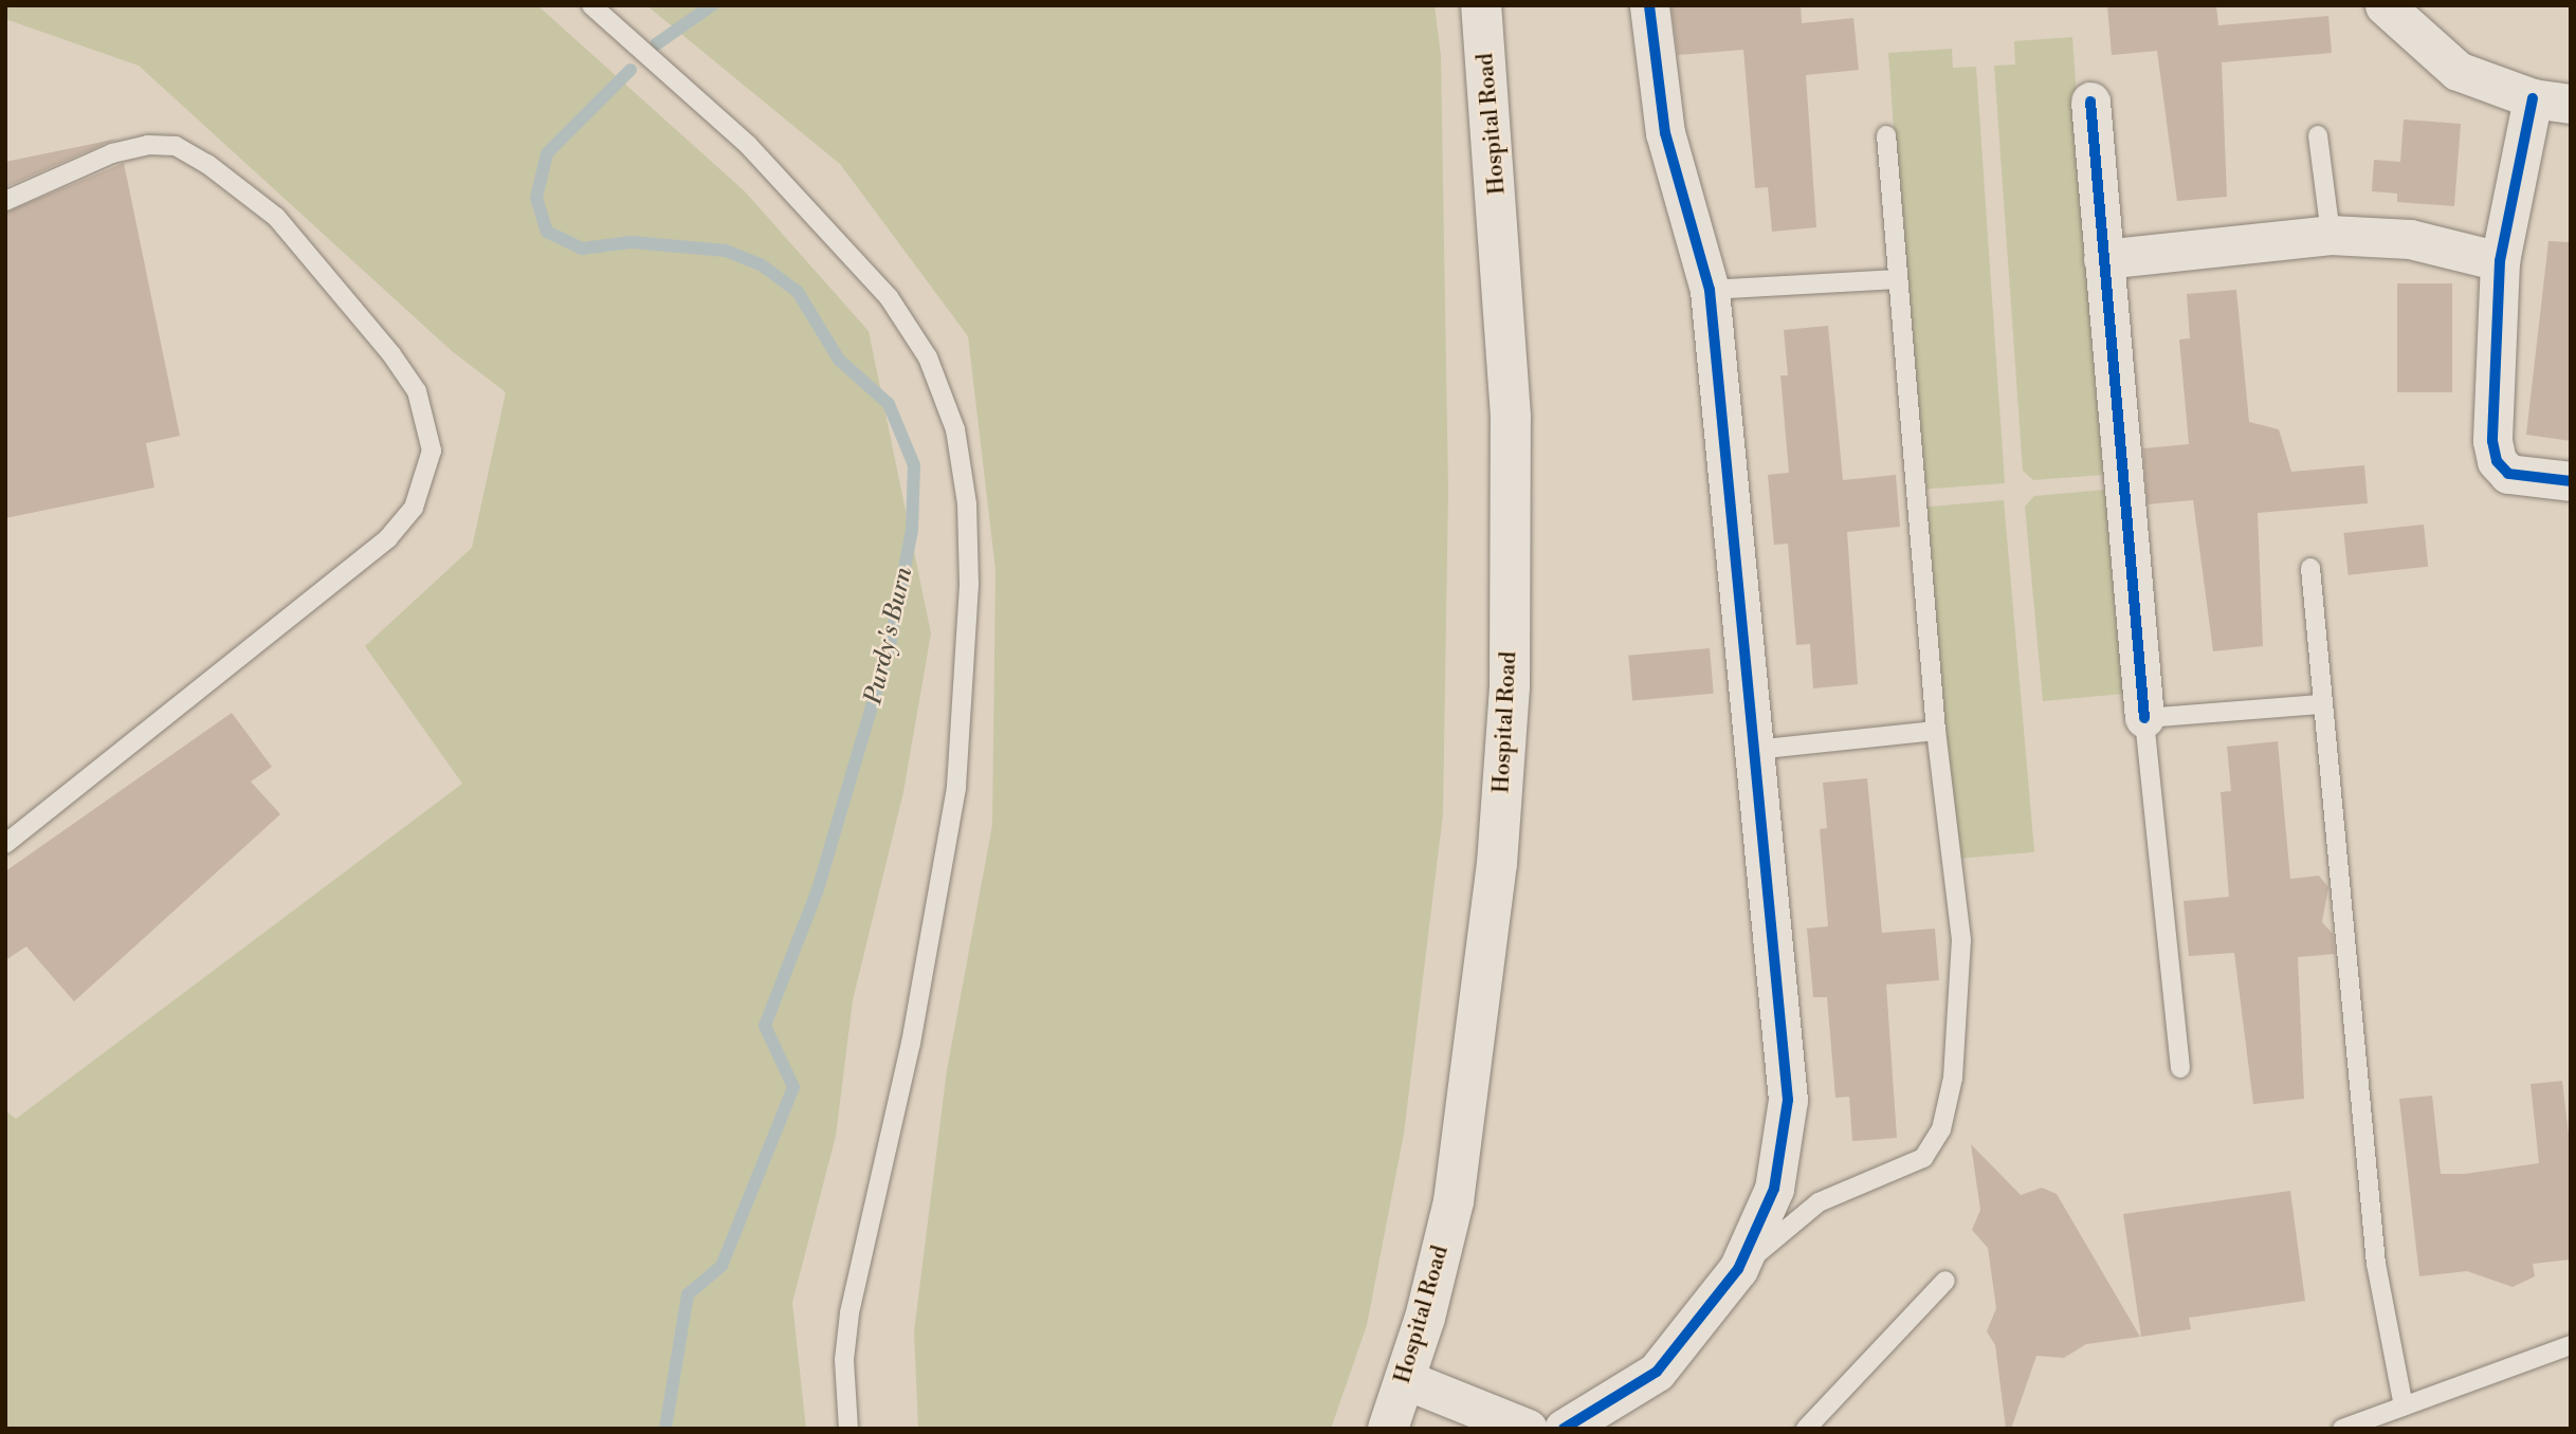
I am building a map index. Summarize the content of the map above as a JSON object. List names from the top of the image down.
{
  "streets": {
    "main road": ["Hospital Road"]
  },
  "water": ["Purdy's Burn"]
}
